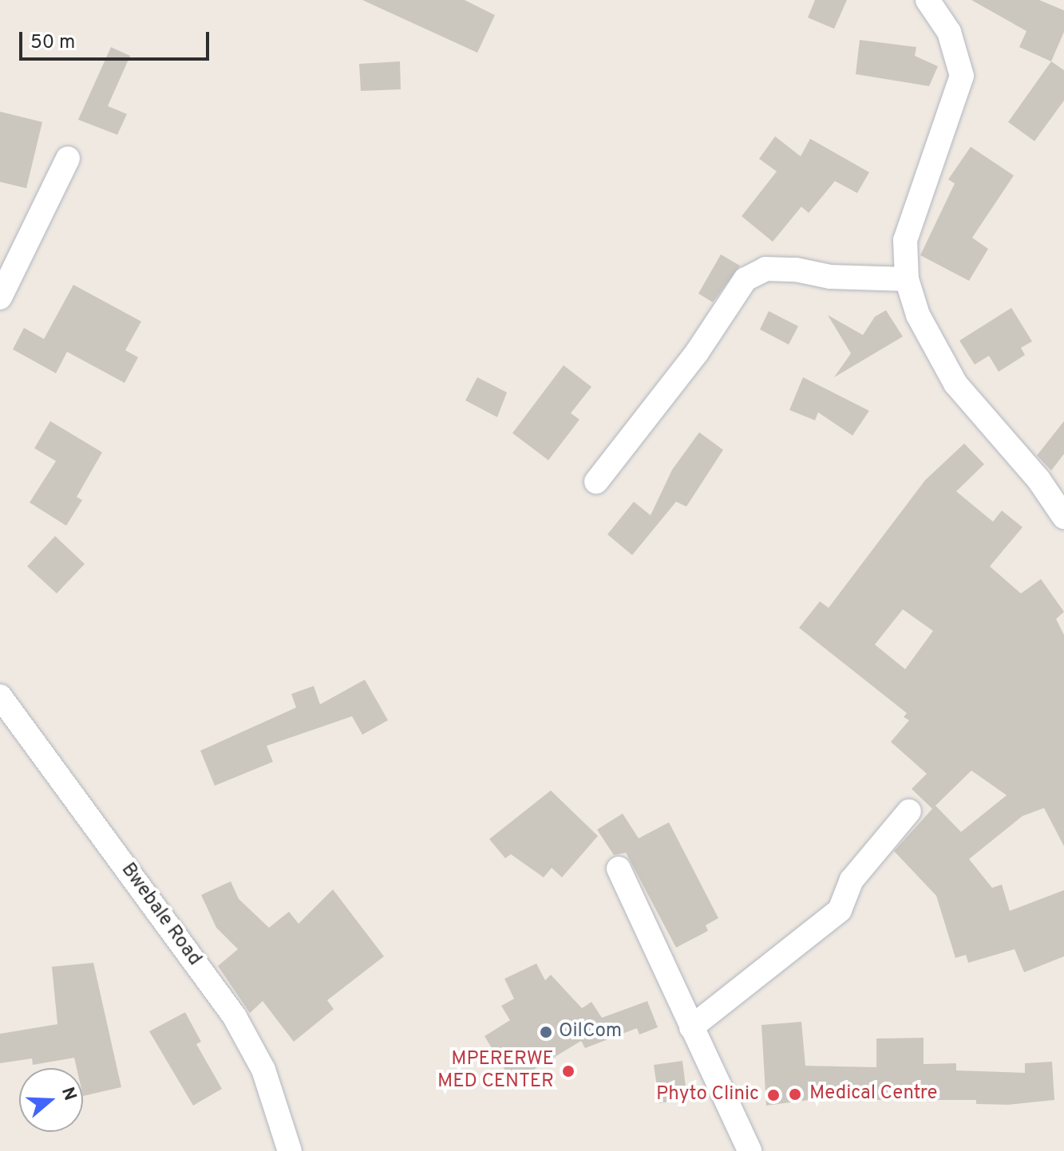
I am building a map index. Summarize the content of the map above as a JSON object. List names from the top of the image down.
{
  "streets": {
    "street": ["Bwebale Road"]
  },
  "places": [
    "OilCom",
    "MPERERWE MED CENTER",
    "Medical Centre",
    "Phyto Clinic"
  ],
  "scale_bar": "50 m",
  "north": "right"
}
